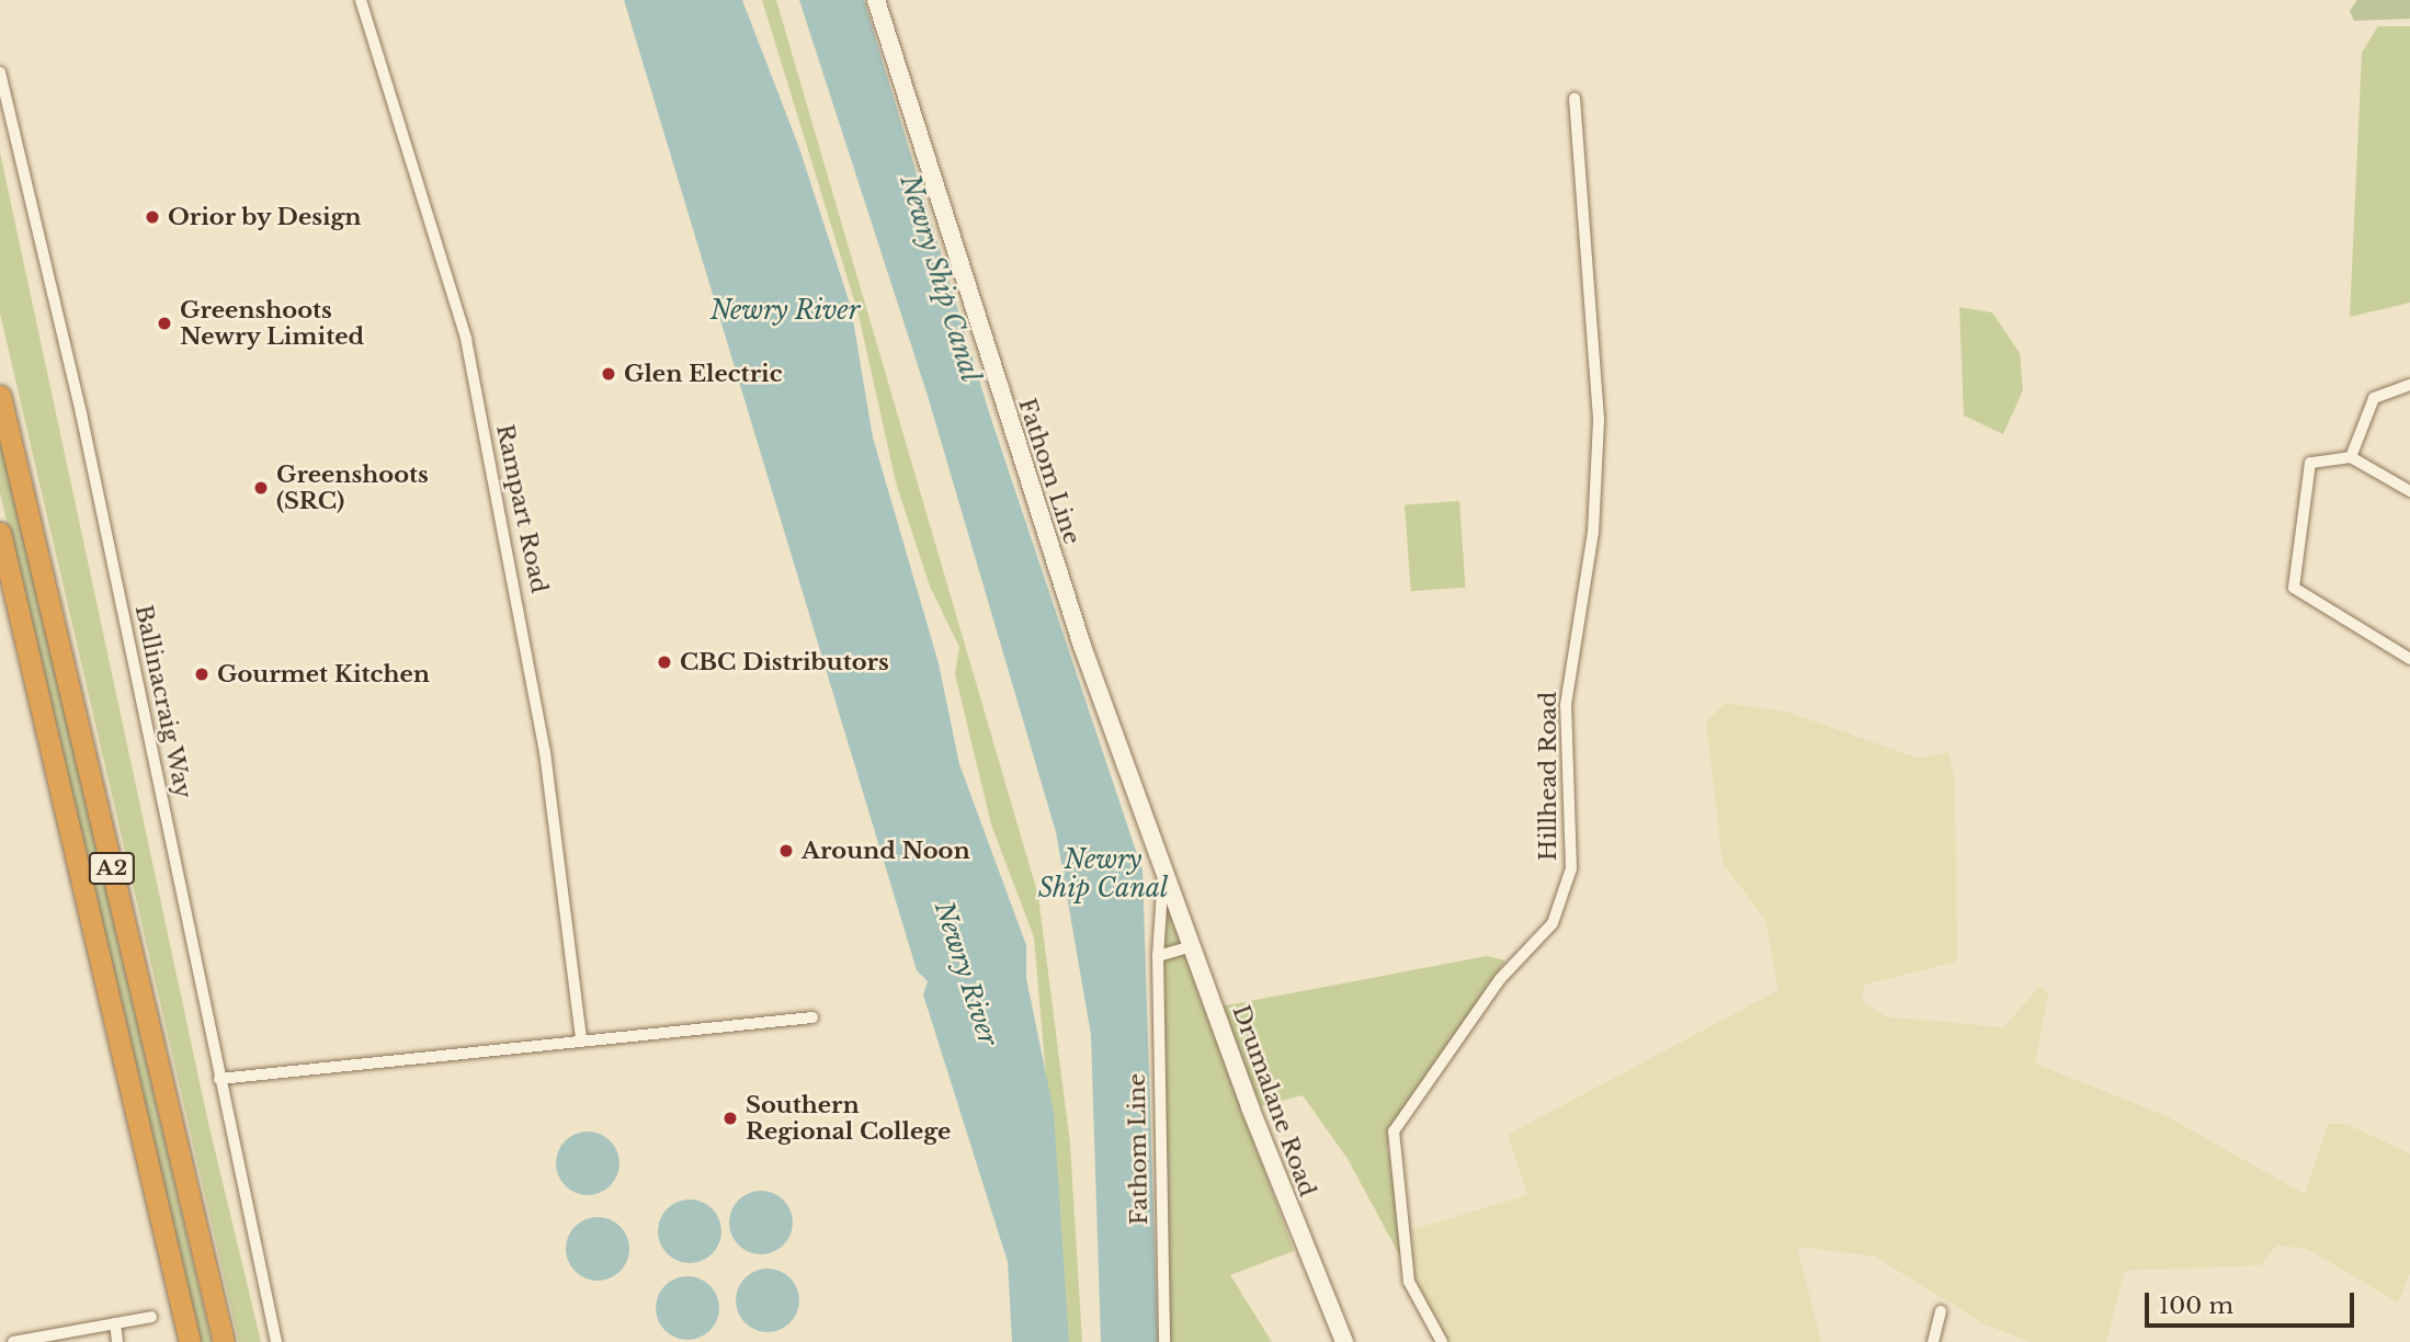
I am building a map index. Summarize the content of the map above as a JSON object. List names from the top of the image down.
{
  "streets": {
    "highway": ["A2"],
    "main road": ["Fathom Line", "Drumalane Road"],
    "street": ["Rampart Road", "Ballinacraig Way", "Hillhead Road"]
  },
  "crossings": [
    ["Fathom Line", "Drumalane Road"]
  ],
  "water": ["Newry Ship Canal", "Newry River"],
  "places": [
    "Orior by Design",
    "Greenshoots Newry Limited",
    "Glen Electric",
    "Greenshoots (SRC)",
    "CBC Distributors",
    "Gourmet Kitchen",
    "Around Noon",
    "Southern Regional College"
  ],
  "scale_bar": "100 m"
}
